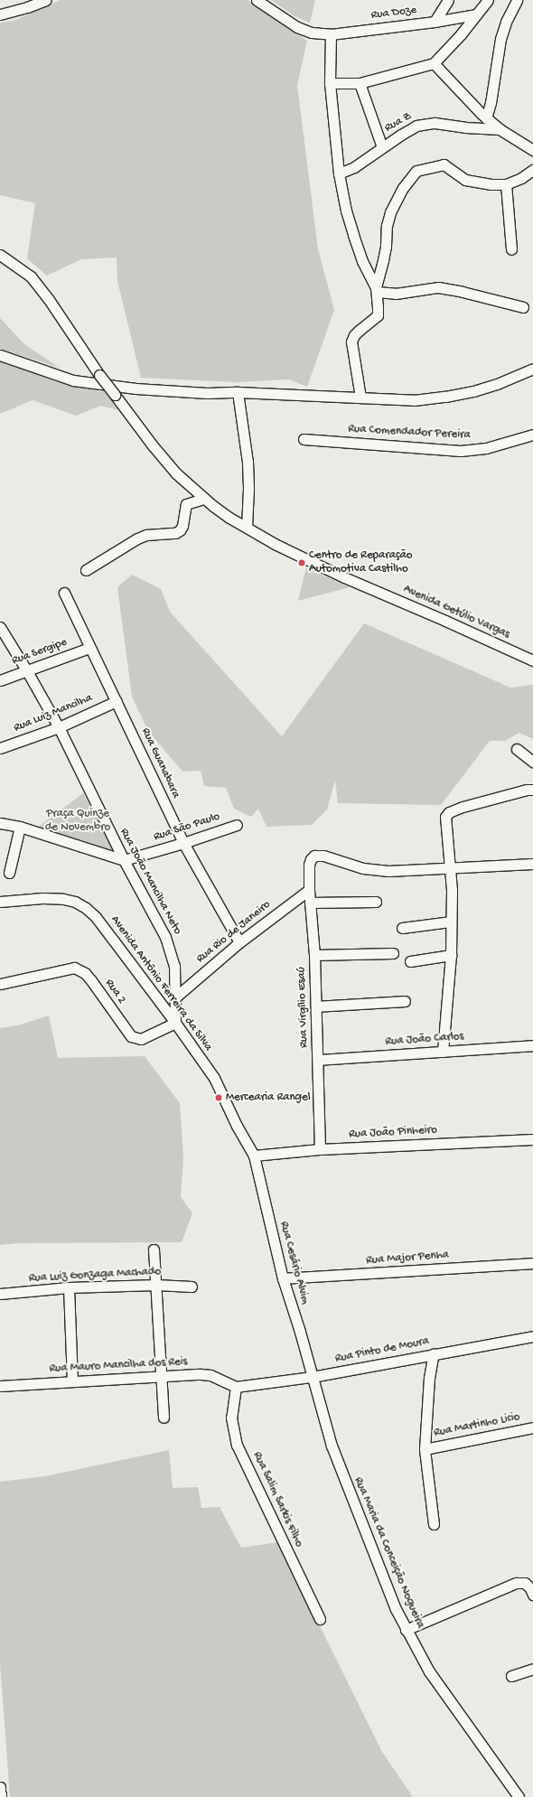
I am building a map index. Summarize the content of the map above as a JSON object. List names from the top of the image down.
{
  "streets": {
    "street": [
      "Rua Doze",
      "Rua Z",
      "Rua Comendador Pereira",
      "Avenida Getúlio Vargas",
      "Rua Sergipe",
      "Rua Luiz Mancilha",
      "Rua Guanabara",
      "Rua São Paulo",
      "Rua João Mancilha Neto",
      "Rua Rio de Janeiro",
      "Avenida Antônio Ferreira da Silva",
      "Rua 2",
      "Rua Virgílio Esaú",
      "Rua João Carlos",
      "Rua João Pinheiro",
      "Rua Major Penha",
      "Rua Cesário Alvim",
      "Rua Luiz Gonzaga Machado",
      "Rua Pinto de Moura",
      "Rua Mauro Mancilha dos Reis",
      "Rua Martinho Licio",
      "Rua Salim Sarkis Filho",
      "Rua Maria da Conceição Nogueira"
    ]
  },
  "crossings": [
    ["Rua Sergipe", "Rua Guanabara"],
    ["Rua Sergipe", "Rua João Mancilha Neto"],
    ["Rua Luiz Mancilha", "Rua Guanabara"],
    ["Rua Luiz Mancilha", "Rua João Mancilha Neto"],
    ["Rua Guanabara", "Rua São Paulo"],
    ["Rua Guanabara", "Rua Rio de Janeiro"],
    ["Rua São Paulo", "Rua João Mancilha Neto"],
    ["Rua João Mancilha Neto", "Rua Rio de Janeiro"],
    ["Rua João Mancilha Neto", "Avenida Antônio Ferreira da Silva"],
    ["Rua João Mancilha Neto", "Rua 2"],
    ["Rua Rio de Janeiro", "Rua Virgílio Esaú"],
    ["Avenida Antônio Ferreira da Silva", "Rua 2"],
    ["Avenida Antônio Ferreira da Silva", "Rua João Pinheiro"],
    ["Avenida Antônio Ferreira da Silva", "Rua Cesário Alvim"],
    ["Rua Virgílio Esaú", "Rua João Carlos"],
    ["Rua Virgílio Esaú", "Rua João Pinheiro"],
    ["Rua João Pinheiro", "Rua Cesário Alvim"],
    ["Rua Major Penha", "Rua Cesário Alvim"],
    ["Rua Cesário Alvim", "Rua Pinto de Moura"],
    ["Rua Cesário Alvim", "Rua Maria da Conceição Nogueira"],
    ["Rua Pinto de Moura", "Rua Mauro Mancilha dos Reis"],
    ["Rua Pinto de Moura", "Rua Salim Sarkis Filho"],
    ["Rua Pinto de Moura", "Rua Maria da Conceição Nogueira"],
    ["Rua Mauro Mancilha dos Reis", "Rua Salim Sarkis Filho"]
  ],
  "parks": ["Praça Quinze de Novembro"],
  "places": ["Centro de Reparação Automotiva Castilho", "Mercearia Rangel"]
}
